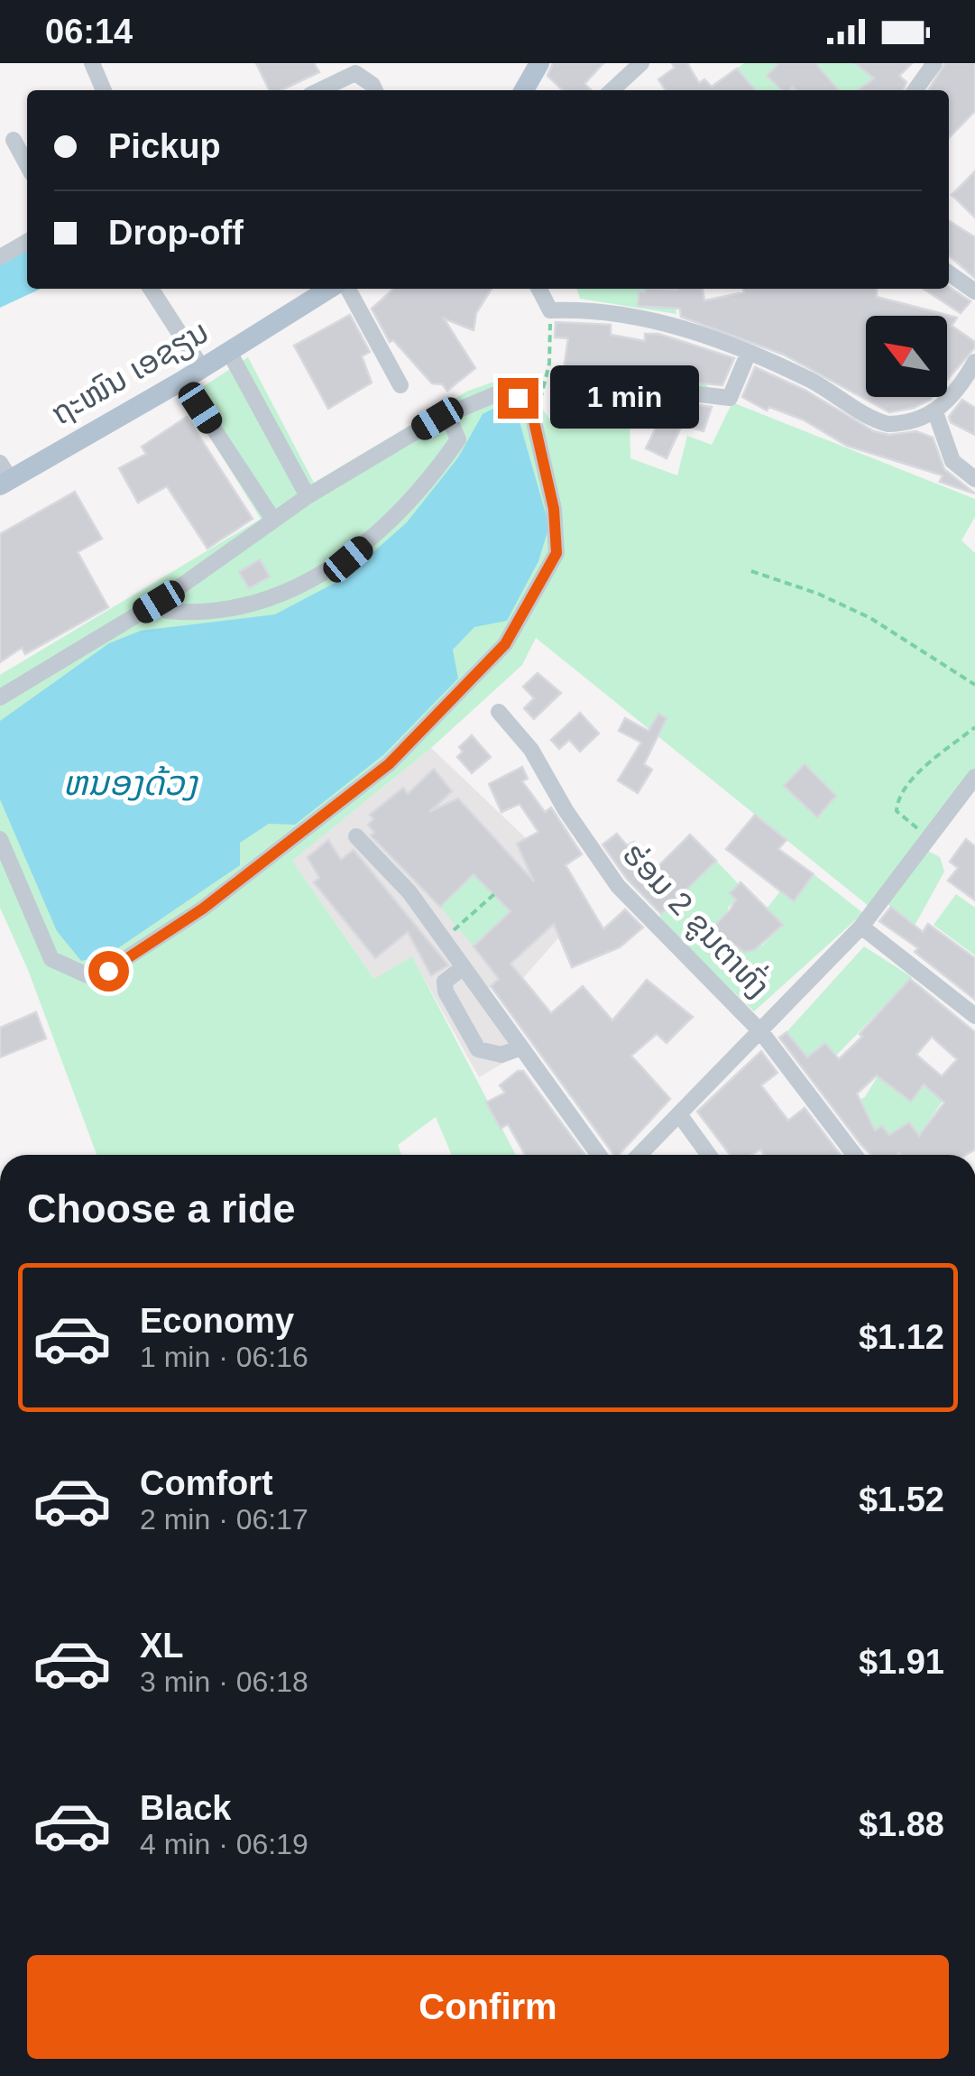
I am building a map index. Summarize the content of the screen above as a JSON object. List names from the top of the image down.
{
  "streets": {
    "main road": ["ຖະໜົນ ເອຊຽນ"],
    "street": ["ຮ່ອມ 2 ຂູນຕາທົ່ງ"]
  },
  "water": ["ຫນອງດ້ວງ"],
  "north": "top left",
  "page": {
    "status": "06:14",
    "banner": ["Pickup", "Drop-off"],
    "bubble": "1 min",
    "heading": "Choose a ride",
    "list": [
      {
        "name": "Economy",
        "note": "1 min · 06:16",
        "value": "$1.12"
      },
      {
        "name": "Comfort",
        "note": "2 min · 06:17",
        "value": "$1.52"
      },
      {
        "name": "XL",
        "note": "3 min · 06:18",
        "value": "$1.91"
      },
      {
        "name": "Black",
        "note": "4 min · 06:19",
        "value": "$1.88"
      }
    ],
    "buttons": "Confirm"
  }
}
